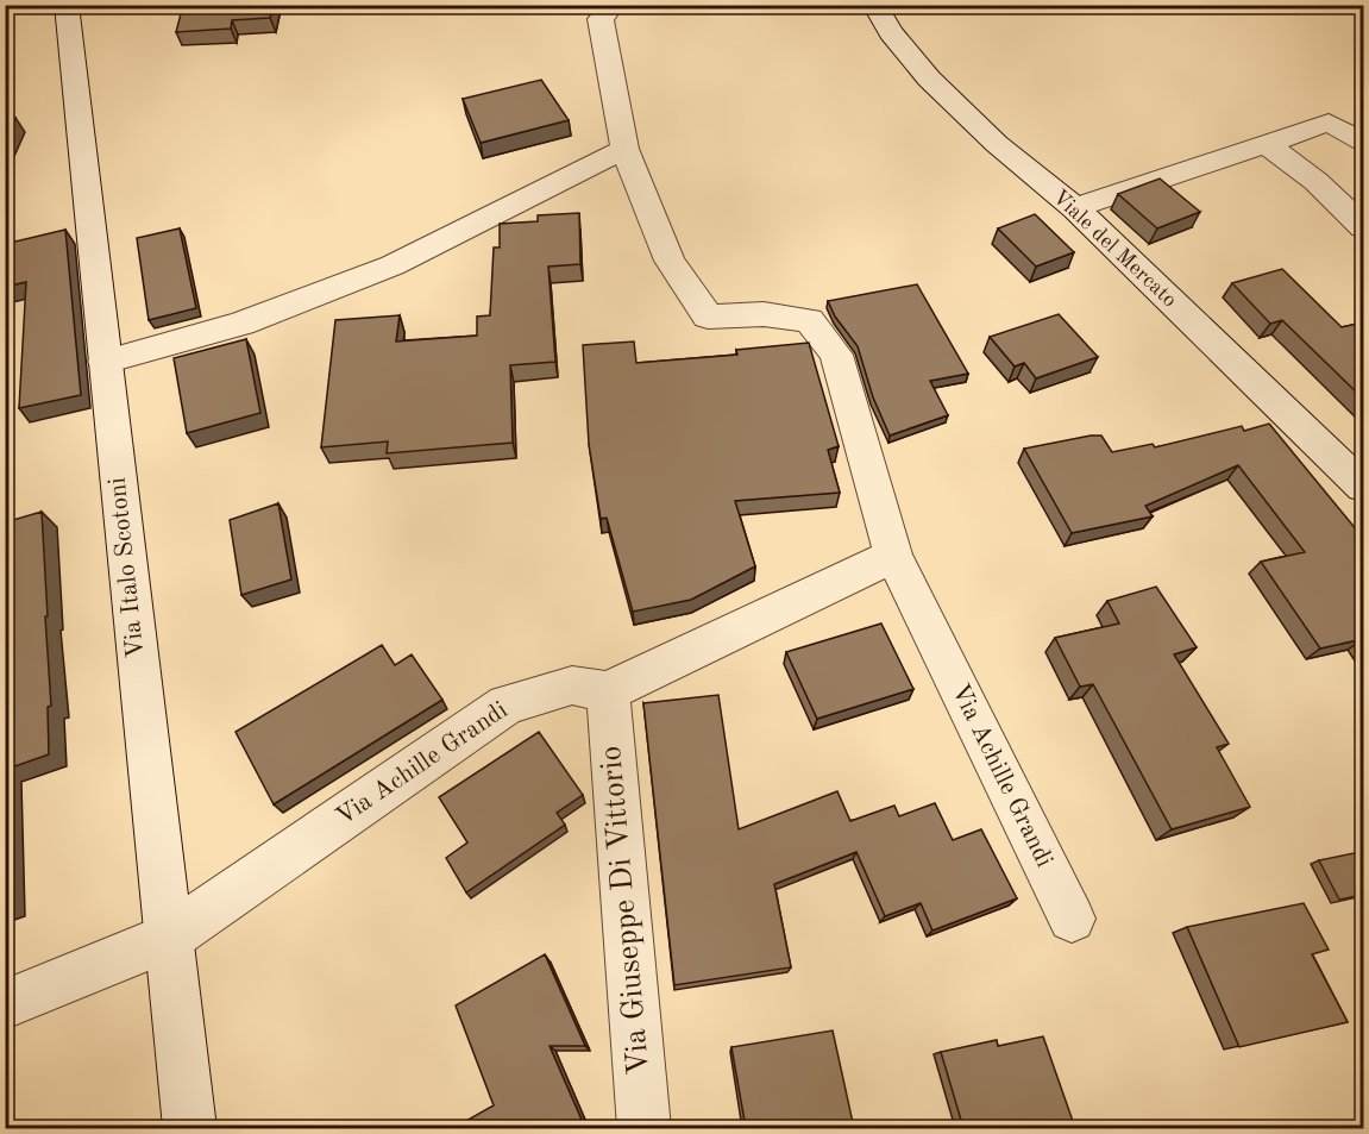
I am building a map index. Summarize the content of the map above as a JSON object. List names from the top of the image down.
{
  "streets": {
    "street": [
      "Viale del Mercato",
      "Via Italo Scotoni",
      "Via Achille Grandi",
      "Via Giuseppe Di Vittorio"
    ]
  },
  "crossings": [
    ["Via Italo Scotoni", "Via Achille Grandi"],
    ["Via Achille Grandi", "Via Giuseppe Di Vittorio"]
  ]
}
